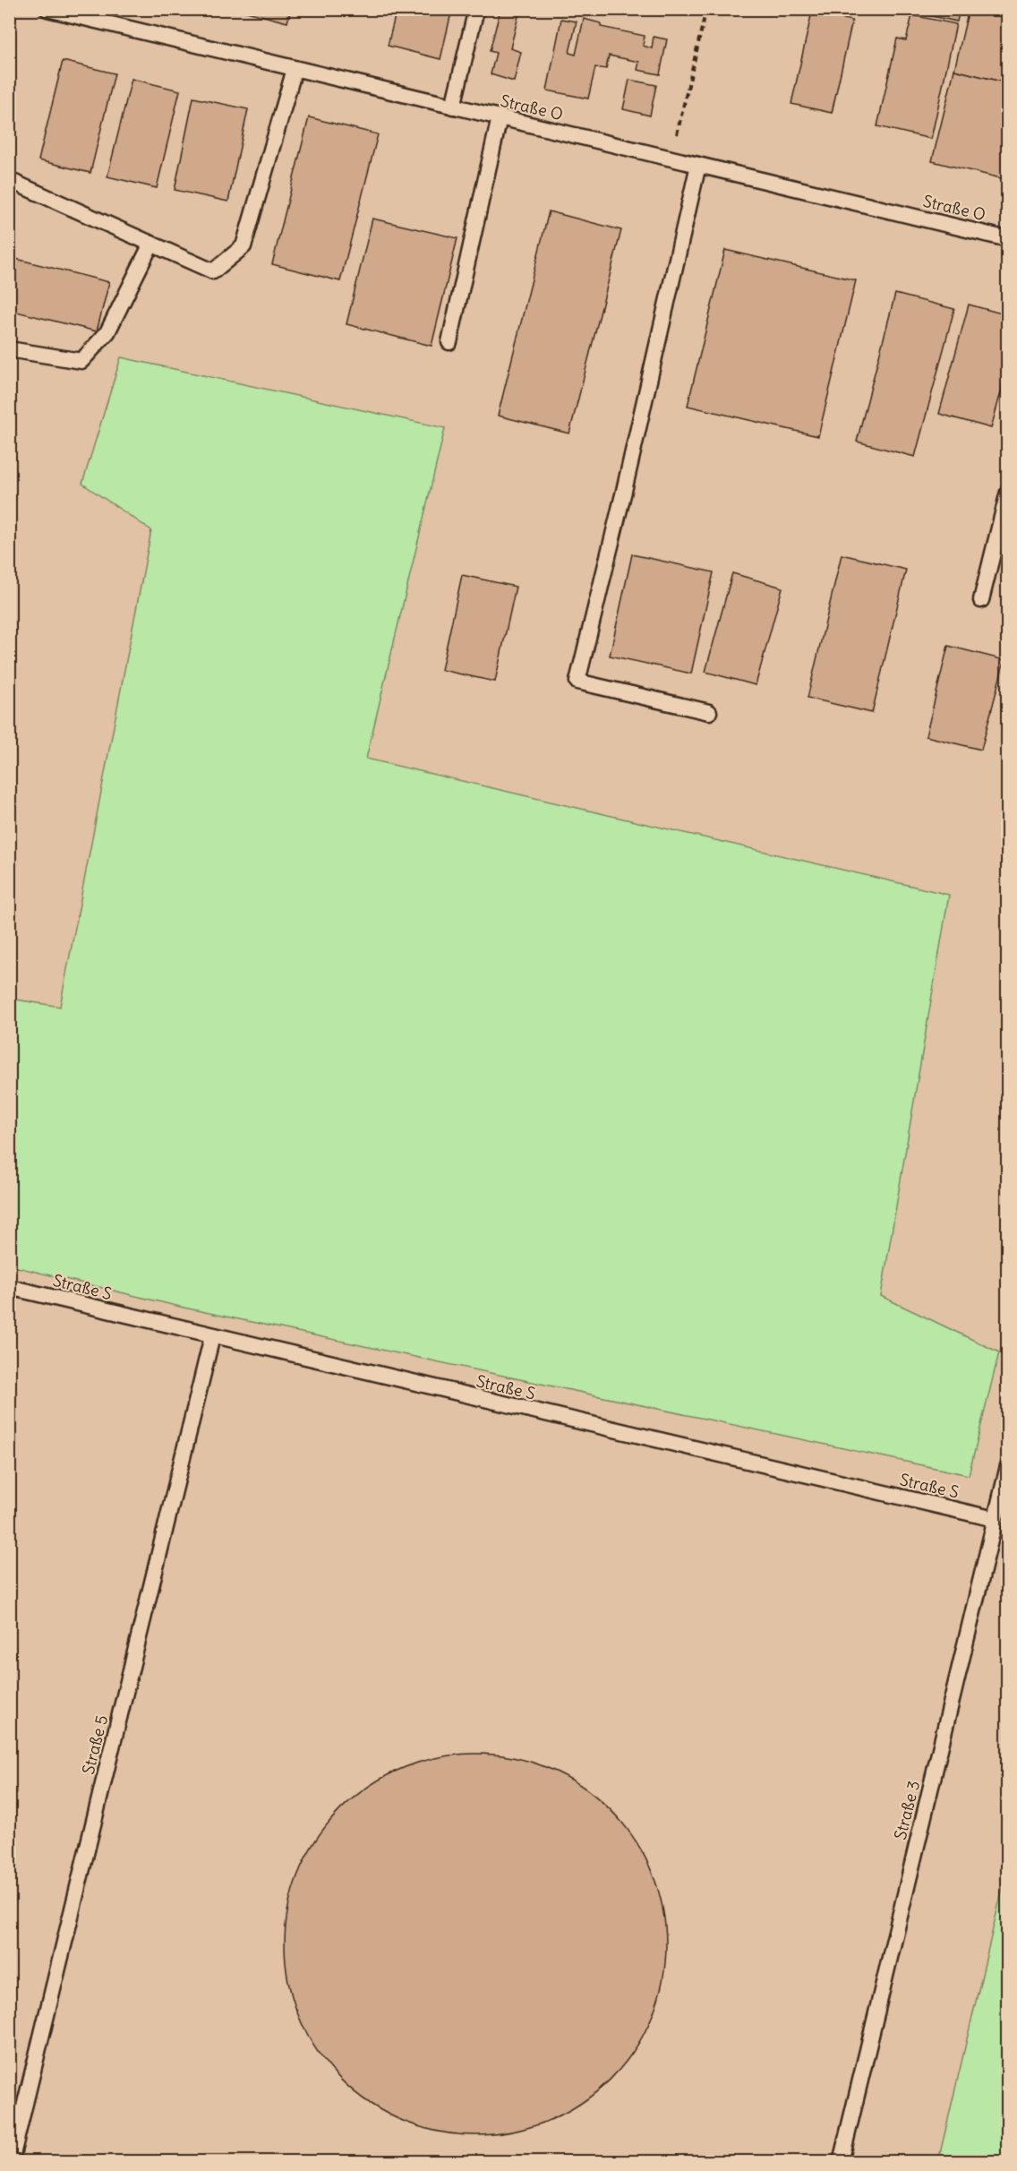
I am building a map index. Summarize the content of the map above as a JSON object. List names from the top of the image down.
{
  "streets": {
    "lane": [
      "Straße O",
      "Straße S",
      "Straße 5",
      "Straße 3"
    ]
  },
  "crossings": [
    ["Straße S", "Straße 5"],
    ["Straße S", "Straße 3"]
  ]
}
